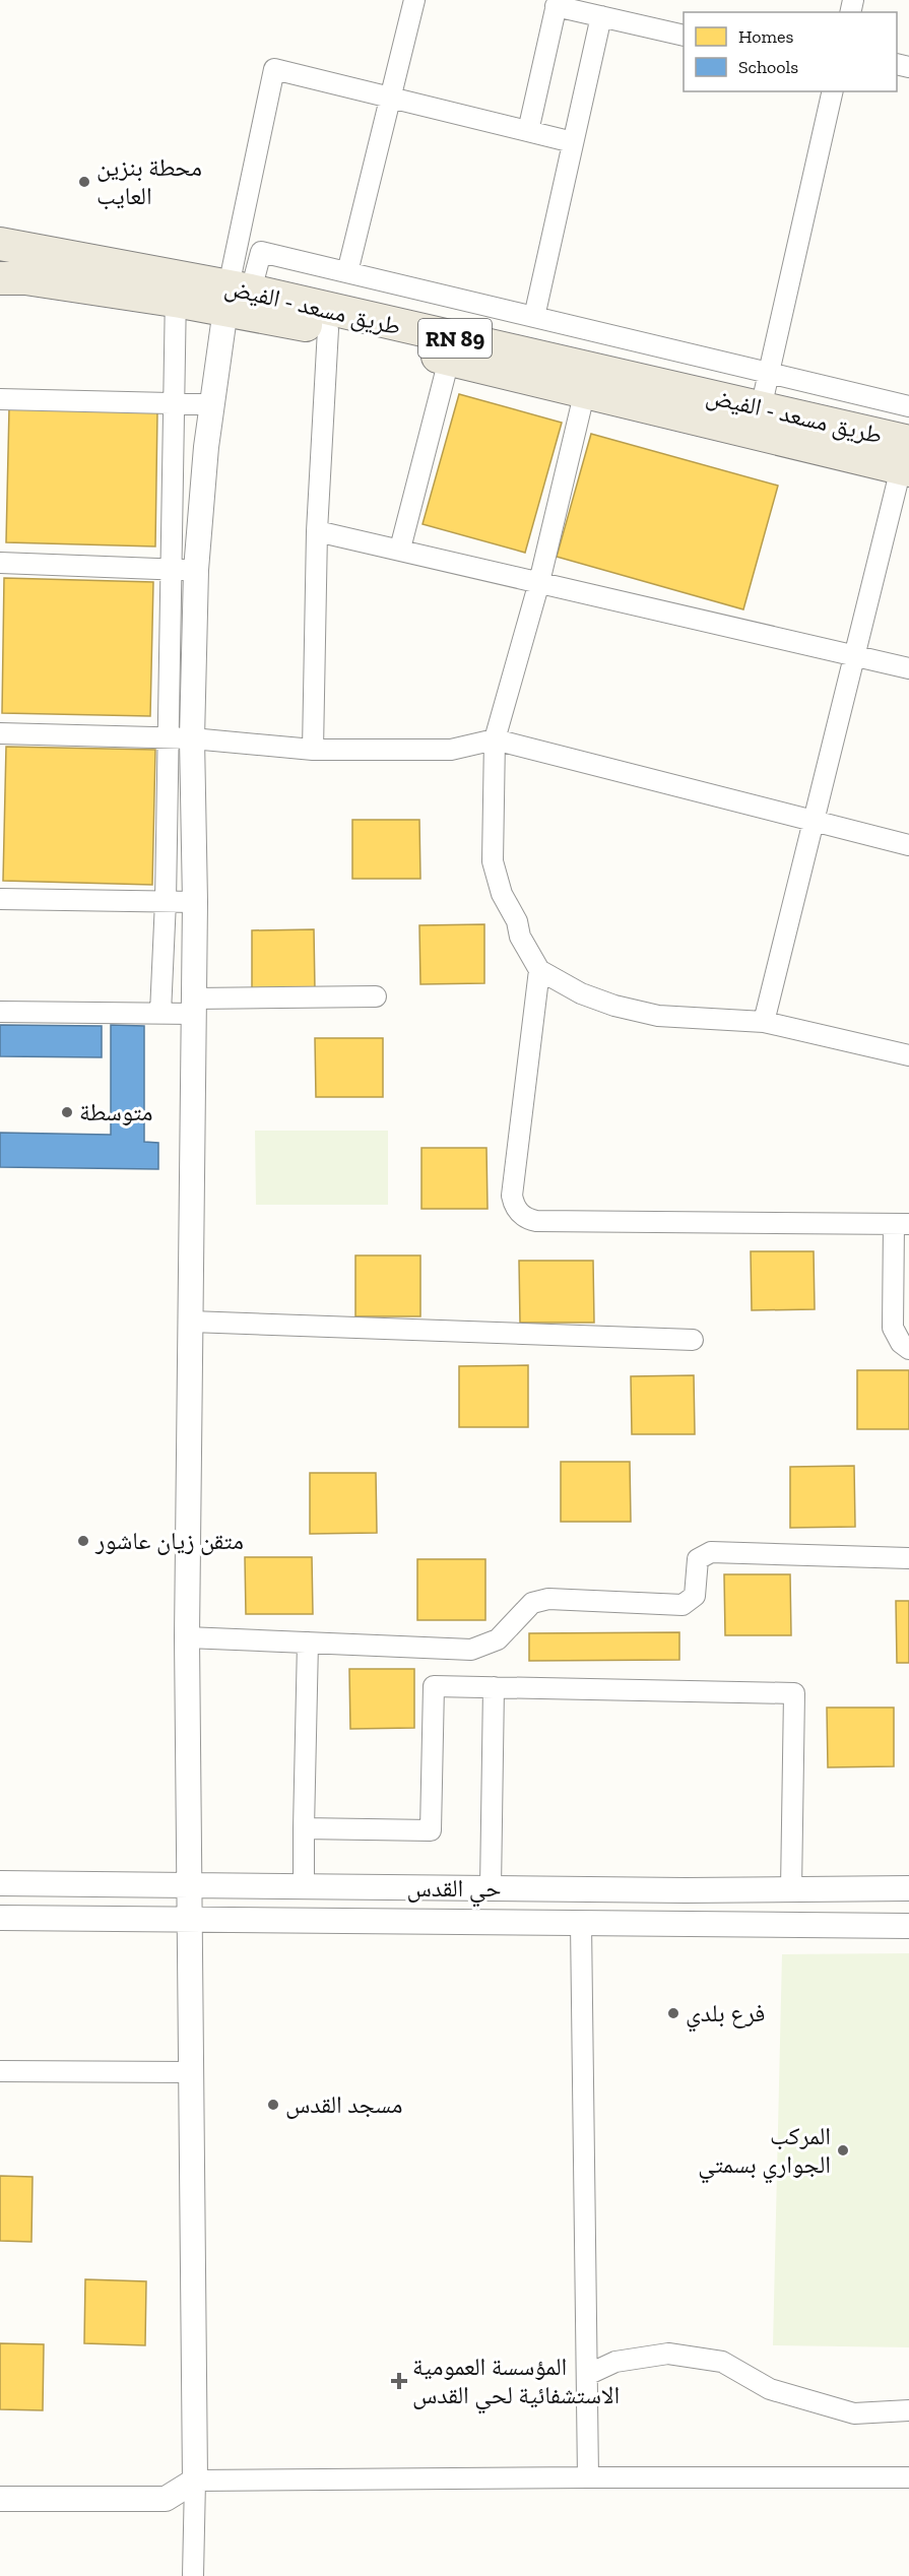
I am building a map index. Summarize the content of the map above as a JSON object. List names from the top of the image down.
{
  "streets": {
    "main road": ["طريق مسعد - الفيض", "RN 89"],
    "street": ["حي القدس"]
  },
  "places": {
    "other": [
      "محطة بنزين العايب",
      "متوسطة",
      "متقن زيان عاشور",
      "فرع بلدي",
      "مسجد القدس",
      "المركب الجواري بسمتي"
    ],
    "health": ["المؤسسة العمومية الاستشفائية لحي القدس"]
  },
  "legend": ["Homes", "Schools"]
}
